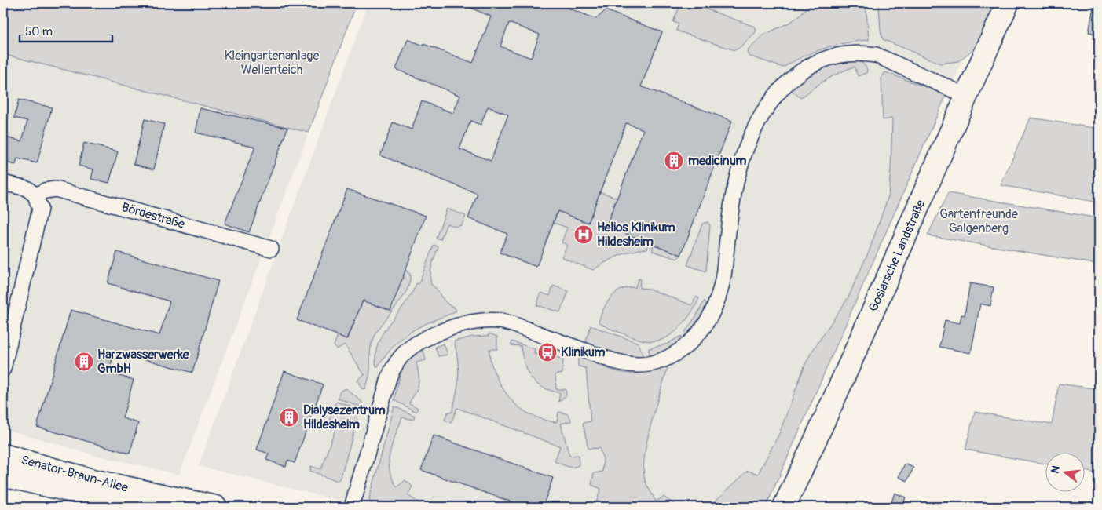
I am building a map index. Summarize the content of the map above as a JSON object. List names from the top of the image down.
{
  "streets": {
    "main road": ["Goslarsche Landstraße", "Senator-Braun-Allee"],
    "street": ["Bördestraße"]
  },
  "parks": ["Kleingartenanlage Wellenteich", "Gartenfreunde Galgenberg"],
  "places": {
    "building": ["medicinum", "Harzwasserwerke GmbH", "Dialysezentrum Hildesheim"],
    "hospital": ["Helios Klinikum Hildesheim"],
    "bus stop": ["Klinikum"]
  },
  "scale_bar": "50 m",
  "north": "left"
}
